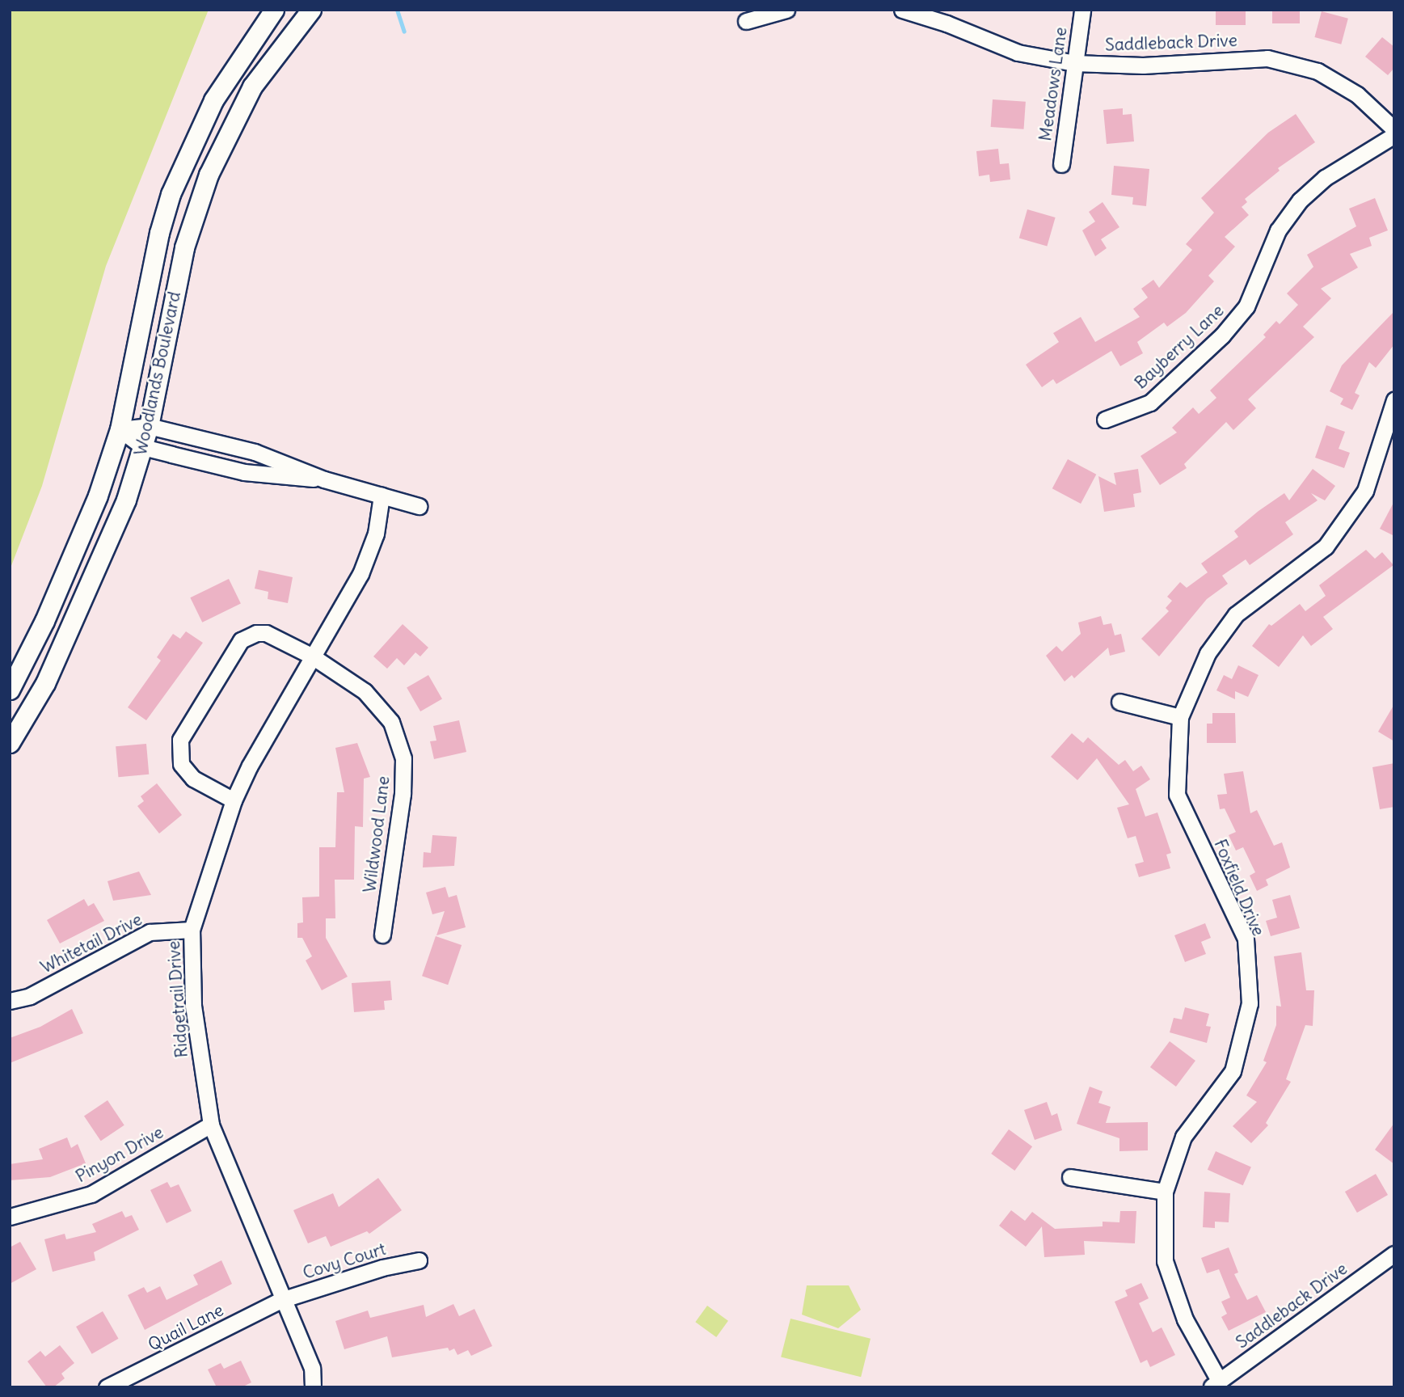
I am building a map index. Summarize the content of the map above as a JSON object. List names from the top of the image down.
{
  "streets": {
    "street": [
      "Saddleback Drive",
      "Meadows Lane",
      "Bayberry Lane",
      "Woodlands Boulevard",
      "Wildwood Lane",
      "Foxfield Drive",
      "Whitetail Drive",
      "Ridgetrail Drive",
      "Pinyon Drive",
      "Covy Court",
      "Quail Lane"
    ]
  },
  "crossings": [
    ["Saddleback Drive", "Meadows Lane"],
    ["Saddleback Drive", "Foxfield Drive"],
    ["Wildwood Lane", "Ridgetrail Drive"],
    ["Whitetail Drive", "Ridgetrail Drive"],
    ["Ridgetrail Drive", "Pinyon Drive"],
    ["Ridgetrail Drive", "Covy Court"],
    ["Ridgetrail Drive", "Quail Lane"],
    ["Covy Court", "Quail Lane"]
  ]
}
